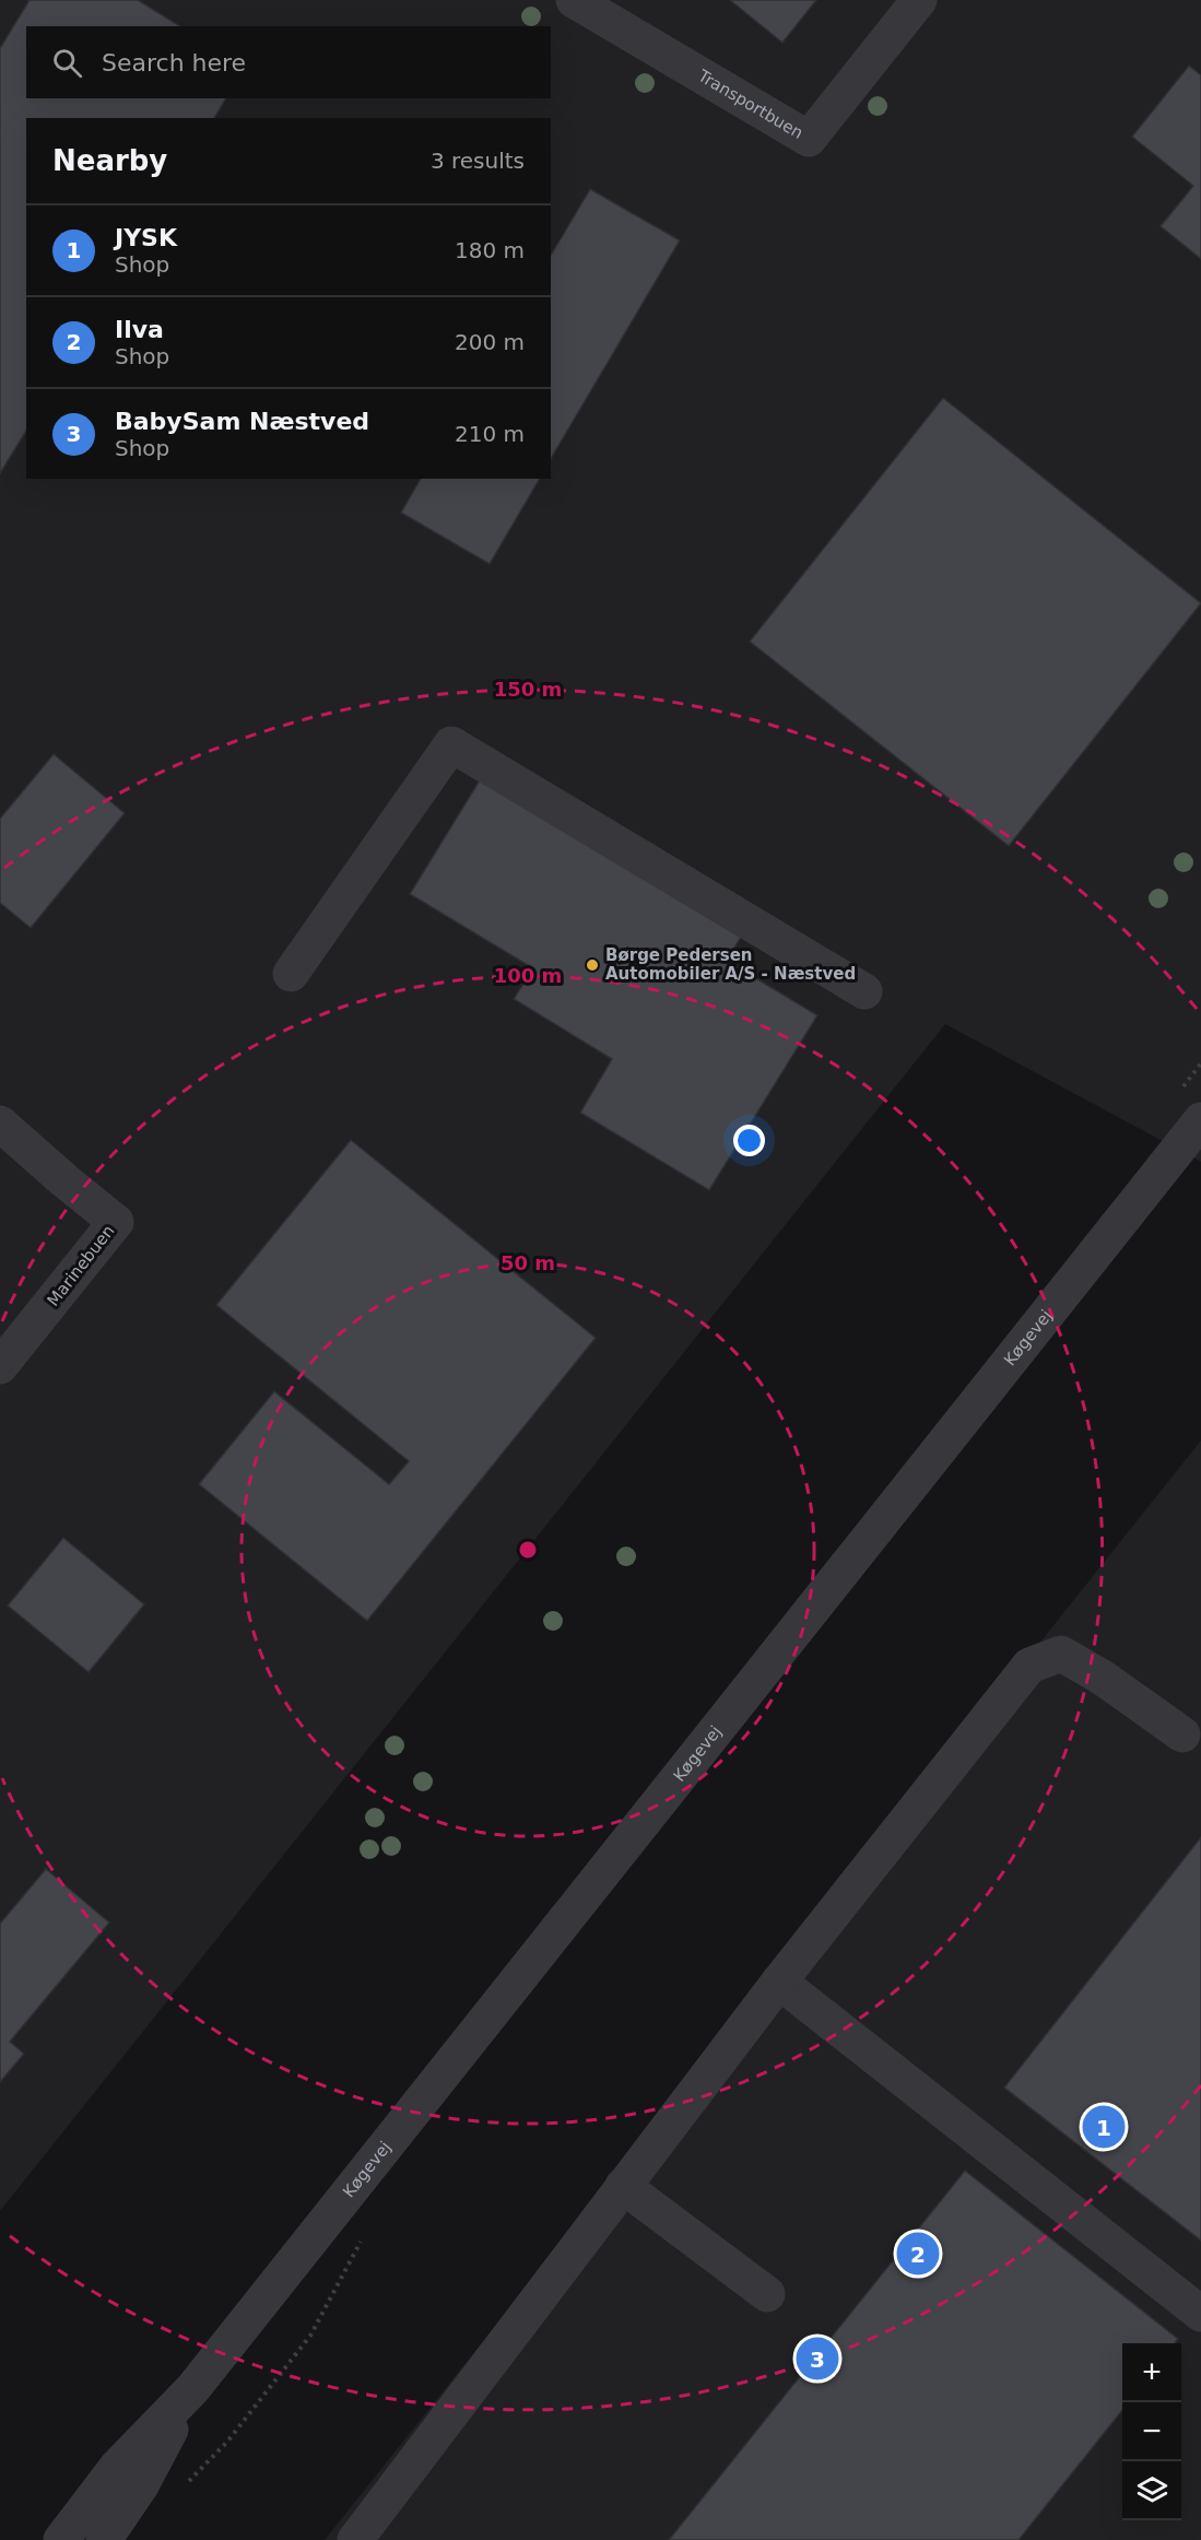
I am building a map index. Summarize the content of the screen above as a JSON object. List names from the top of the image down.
{
  "streets": {
    "street": ["Transportbuen", "Marinebuen", "Køgevej"]
  },
  "places": ["Børge Pedersen Automobiler A/S - Næstved"],
  "page": {
    "search": "Search here",
    "heading": ["Nearby", "3 results"],
    "list": [
      {
        "mark": "1",
        "name": "JYSK",
        "note": "Shop",
        "value": "180 m"
      },
      {
        "mark": "2",
        "name": "Ilva",
        "note": "Shop",
        "value": "200 m"
      },
      {
        "mark": "3",
        "name": "BabySam Næstved",
        "note": "Shop",
        "value": "210 m"
      }
    ],
    "pins": ["1", "2", "3"],
    "map_buttons": ["+", "−"]
  },
  "rings": ["150 m", "100 m", "50 m"]
}
